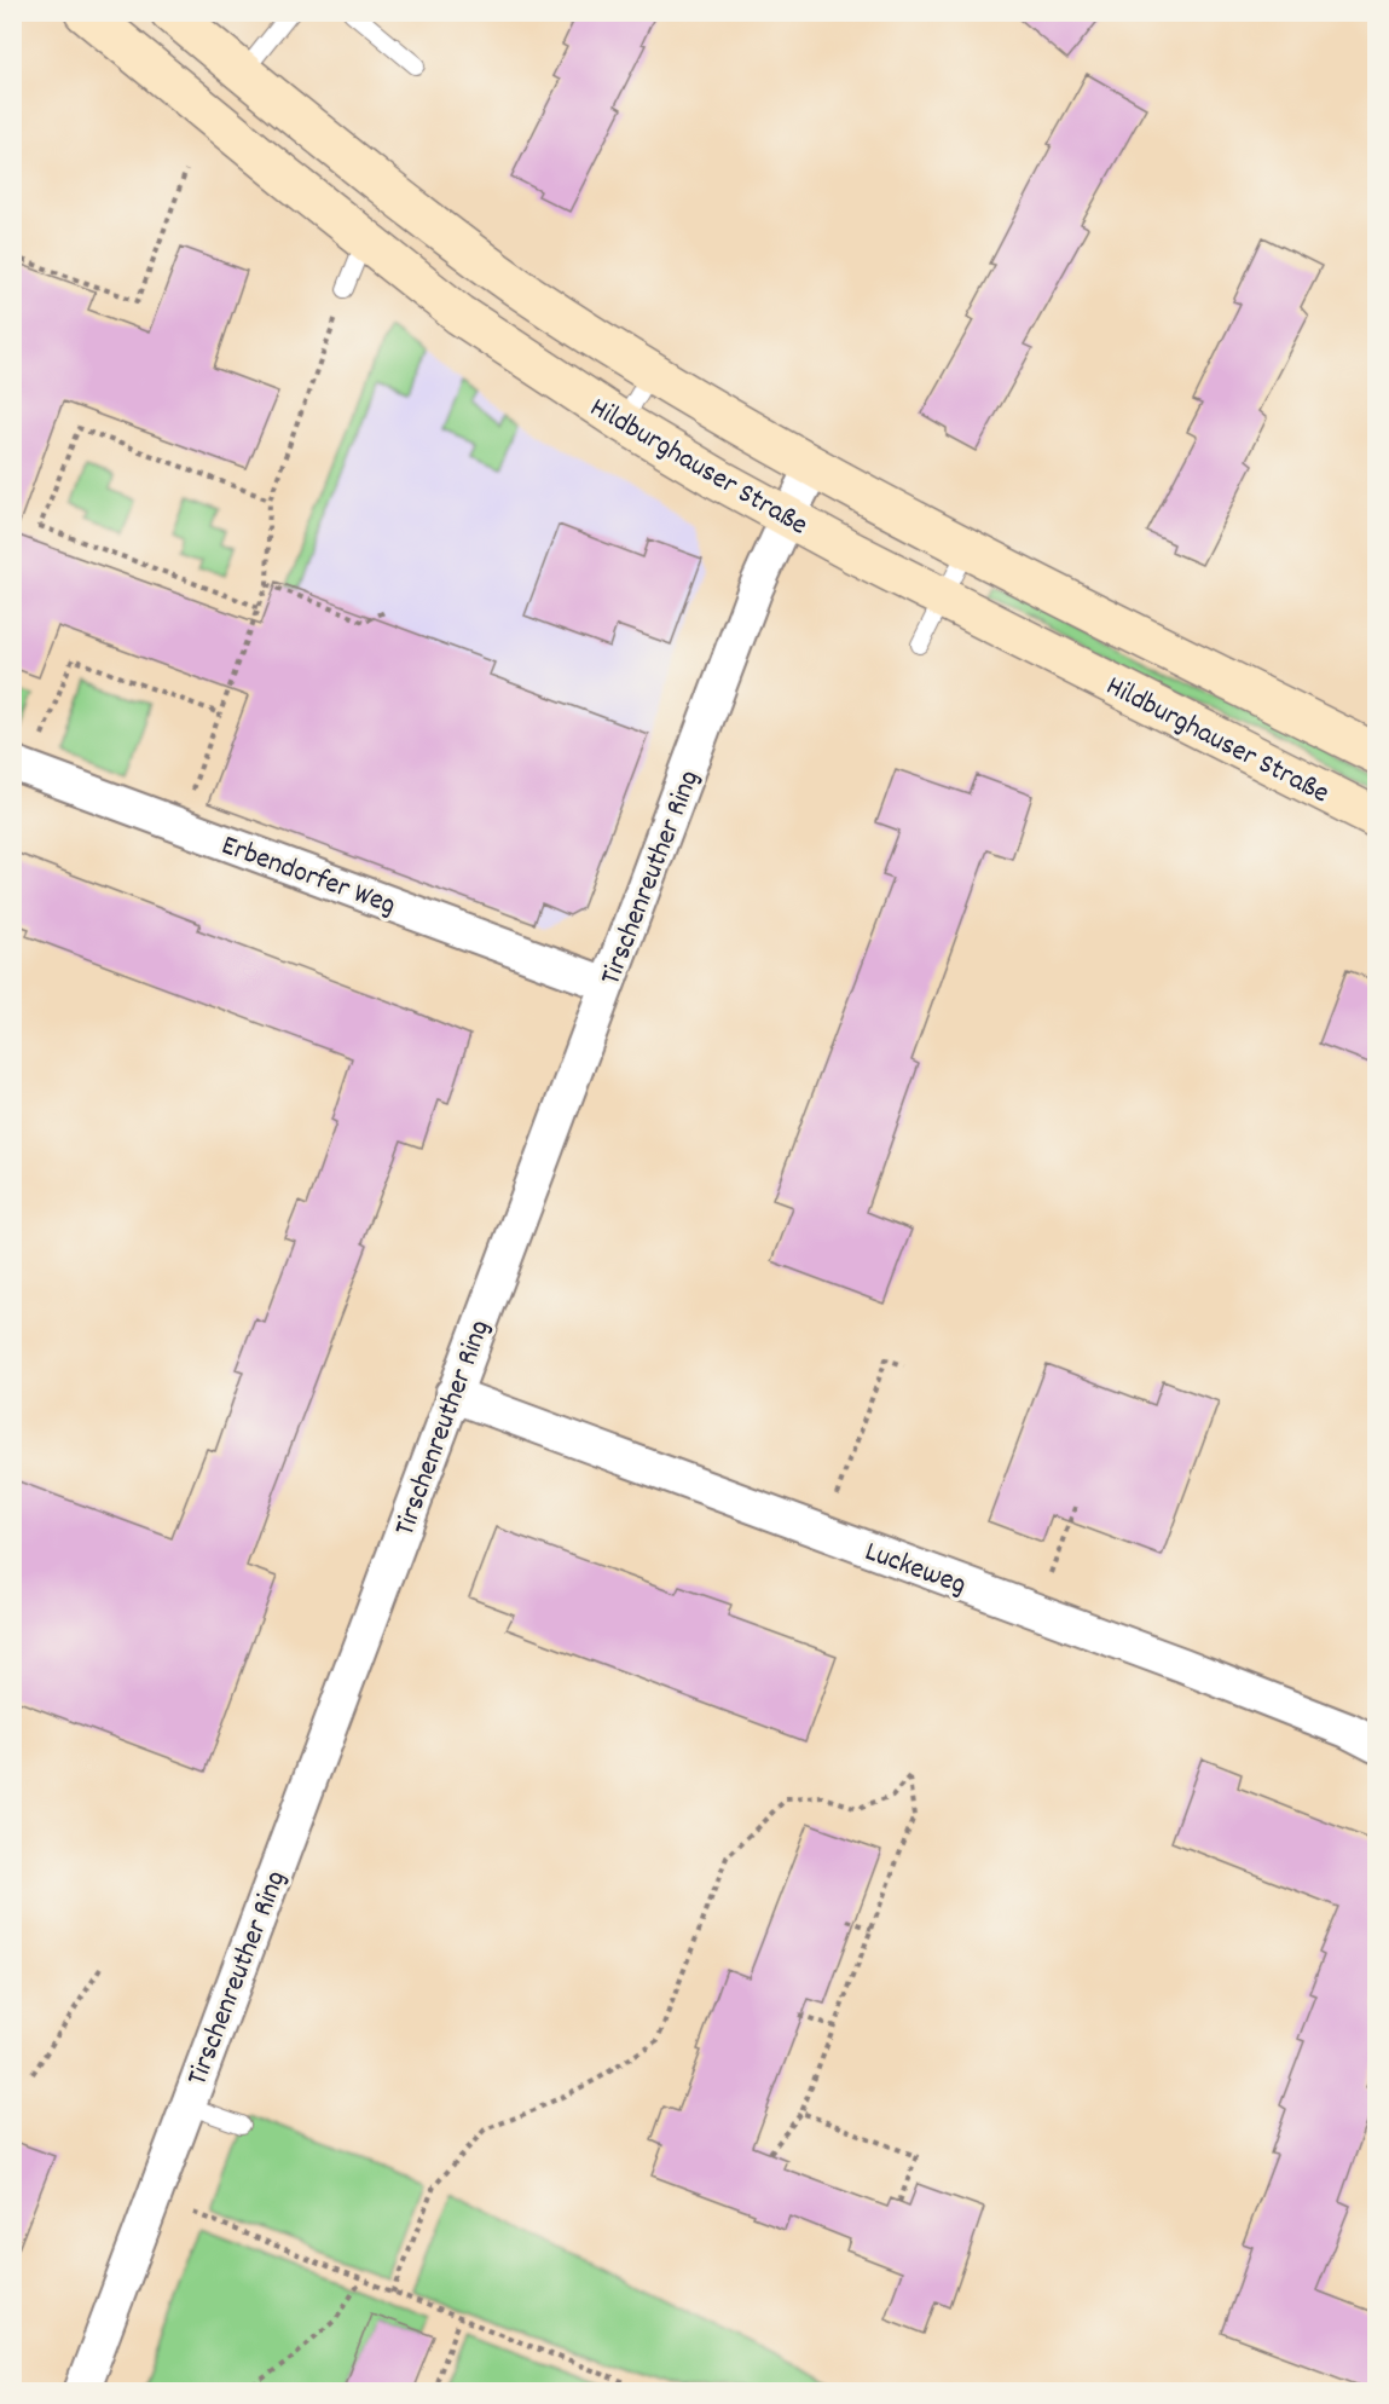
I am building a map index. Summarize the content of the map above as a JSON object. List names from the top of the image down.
{
  "streets": {
    "main road": ["Hildburghauser Straße"],
    "street": ["Erbendorfer Weg", "Tirschenreuther Ring", "Luckeweg"]
  },
  "crossings": [
    ["Hildburghauser Straße", "Tirschenreuther Ring"],
    ["Erbendorfer Weg", "Tirschenreuther Ring"],
    ["Tirschenreuther Ring", "Luckeweg"]
  ]
}
